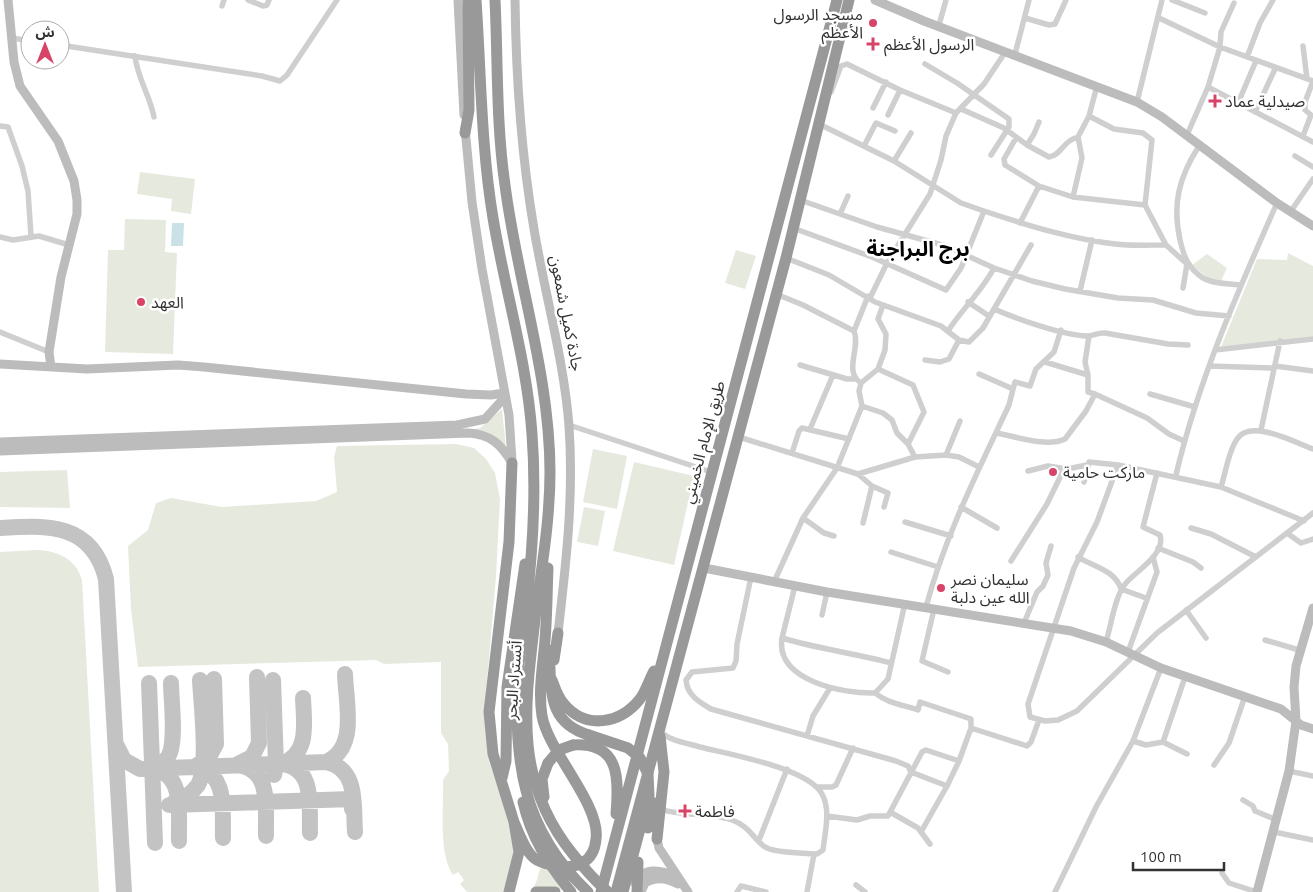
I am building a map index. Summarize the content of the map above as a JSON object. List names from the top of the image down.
{
  "streets": {
    "highway": ["طريق الإمام الخميني", "أتستراد البحر"],
    "street": ["جادة كميل شمعون"]
  },
  "districts": ["برج البراجنة"],
  "places": {
    "other": [
      "مسجد الرسول الأعظم",
      "العهد",
      "ماركت حامية",
      "سليمان نصر الله عين دلبة"
    ],
    "health": ["الرسول الأعظم", "صيدلية عماد", "فاطمة"]
  },
  "scale_bar": "100 m",
  "north": "top"
}
